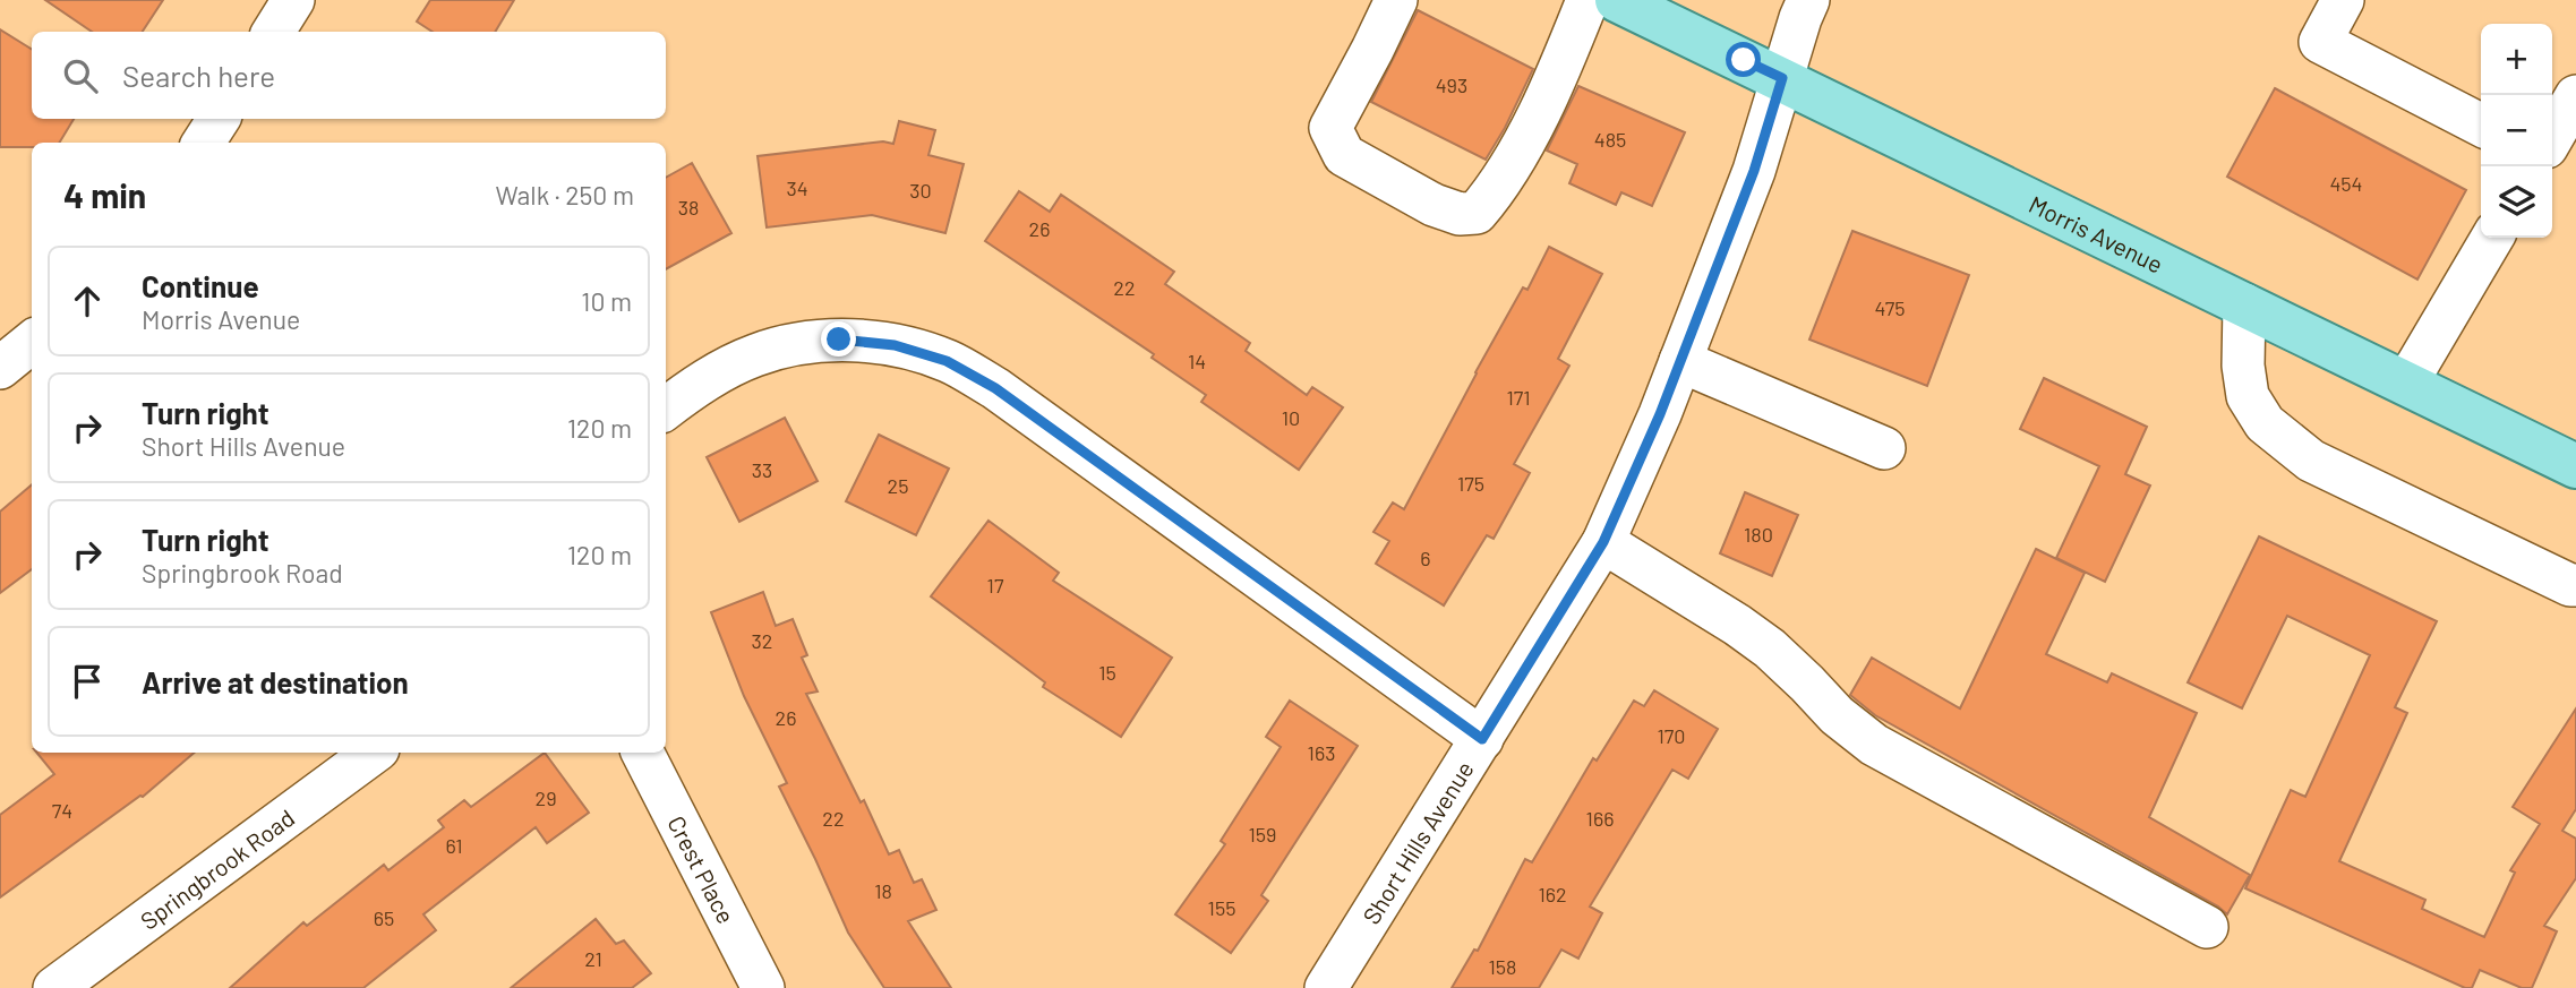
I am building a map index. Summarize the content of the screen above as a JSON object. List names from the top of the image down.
{
  "streets": {
    "main road": ["Morris Avenue"],
    "street": ["Short Hills Avenue", "Springbrook Road", "Crest Place"]
  },
  "crossings": [
    ["Morris Avenue", "Short Hills Avenue"]
  ],
  "house_numbers": [
    "493",
    "485",
    "454",
    "34",
    "30",
    "38",
    "26",
    "22",
    "475",
    "14",
    "171",
    "10",
    "33",
    "175",
    "25",
    "180",
    "6",
    "17",
    "32",
    "15",
    "26",
    "170",
    "163",
    "29",
    "74",
    "22",
    "166",
    "159",
    "61",
    "18",
    "162",
    "155",
    "65",
    "21",
    "158"
  ],
  "page": {
    "map_buttons": ["+", "−"],
    "search": "Search here",
    "heading": ["4 min", "Walk · 250 m"],
    "list": [
      ["Continue", "Morris Avenue", "10 m"],
      ["Turn right", "Short Hills Avenue", "120 m"],
      ["Turn right", "Springbrook Road", "120 m"],
      "Arrive at destination"
    ]
  }
}
